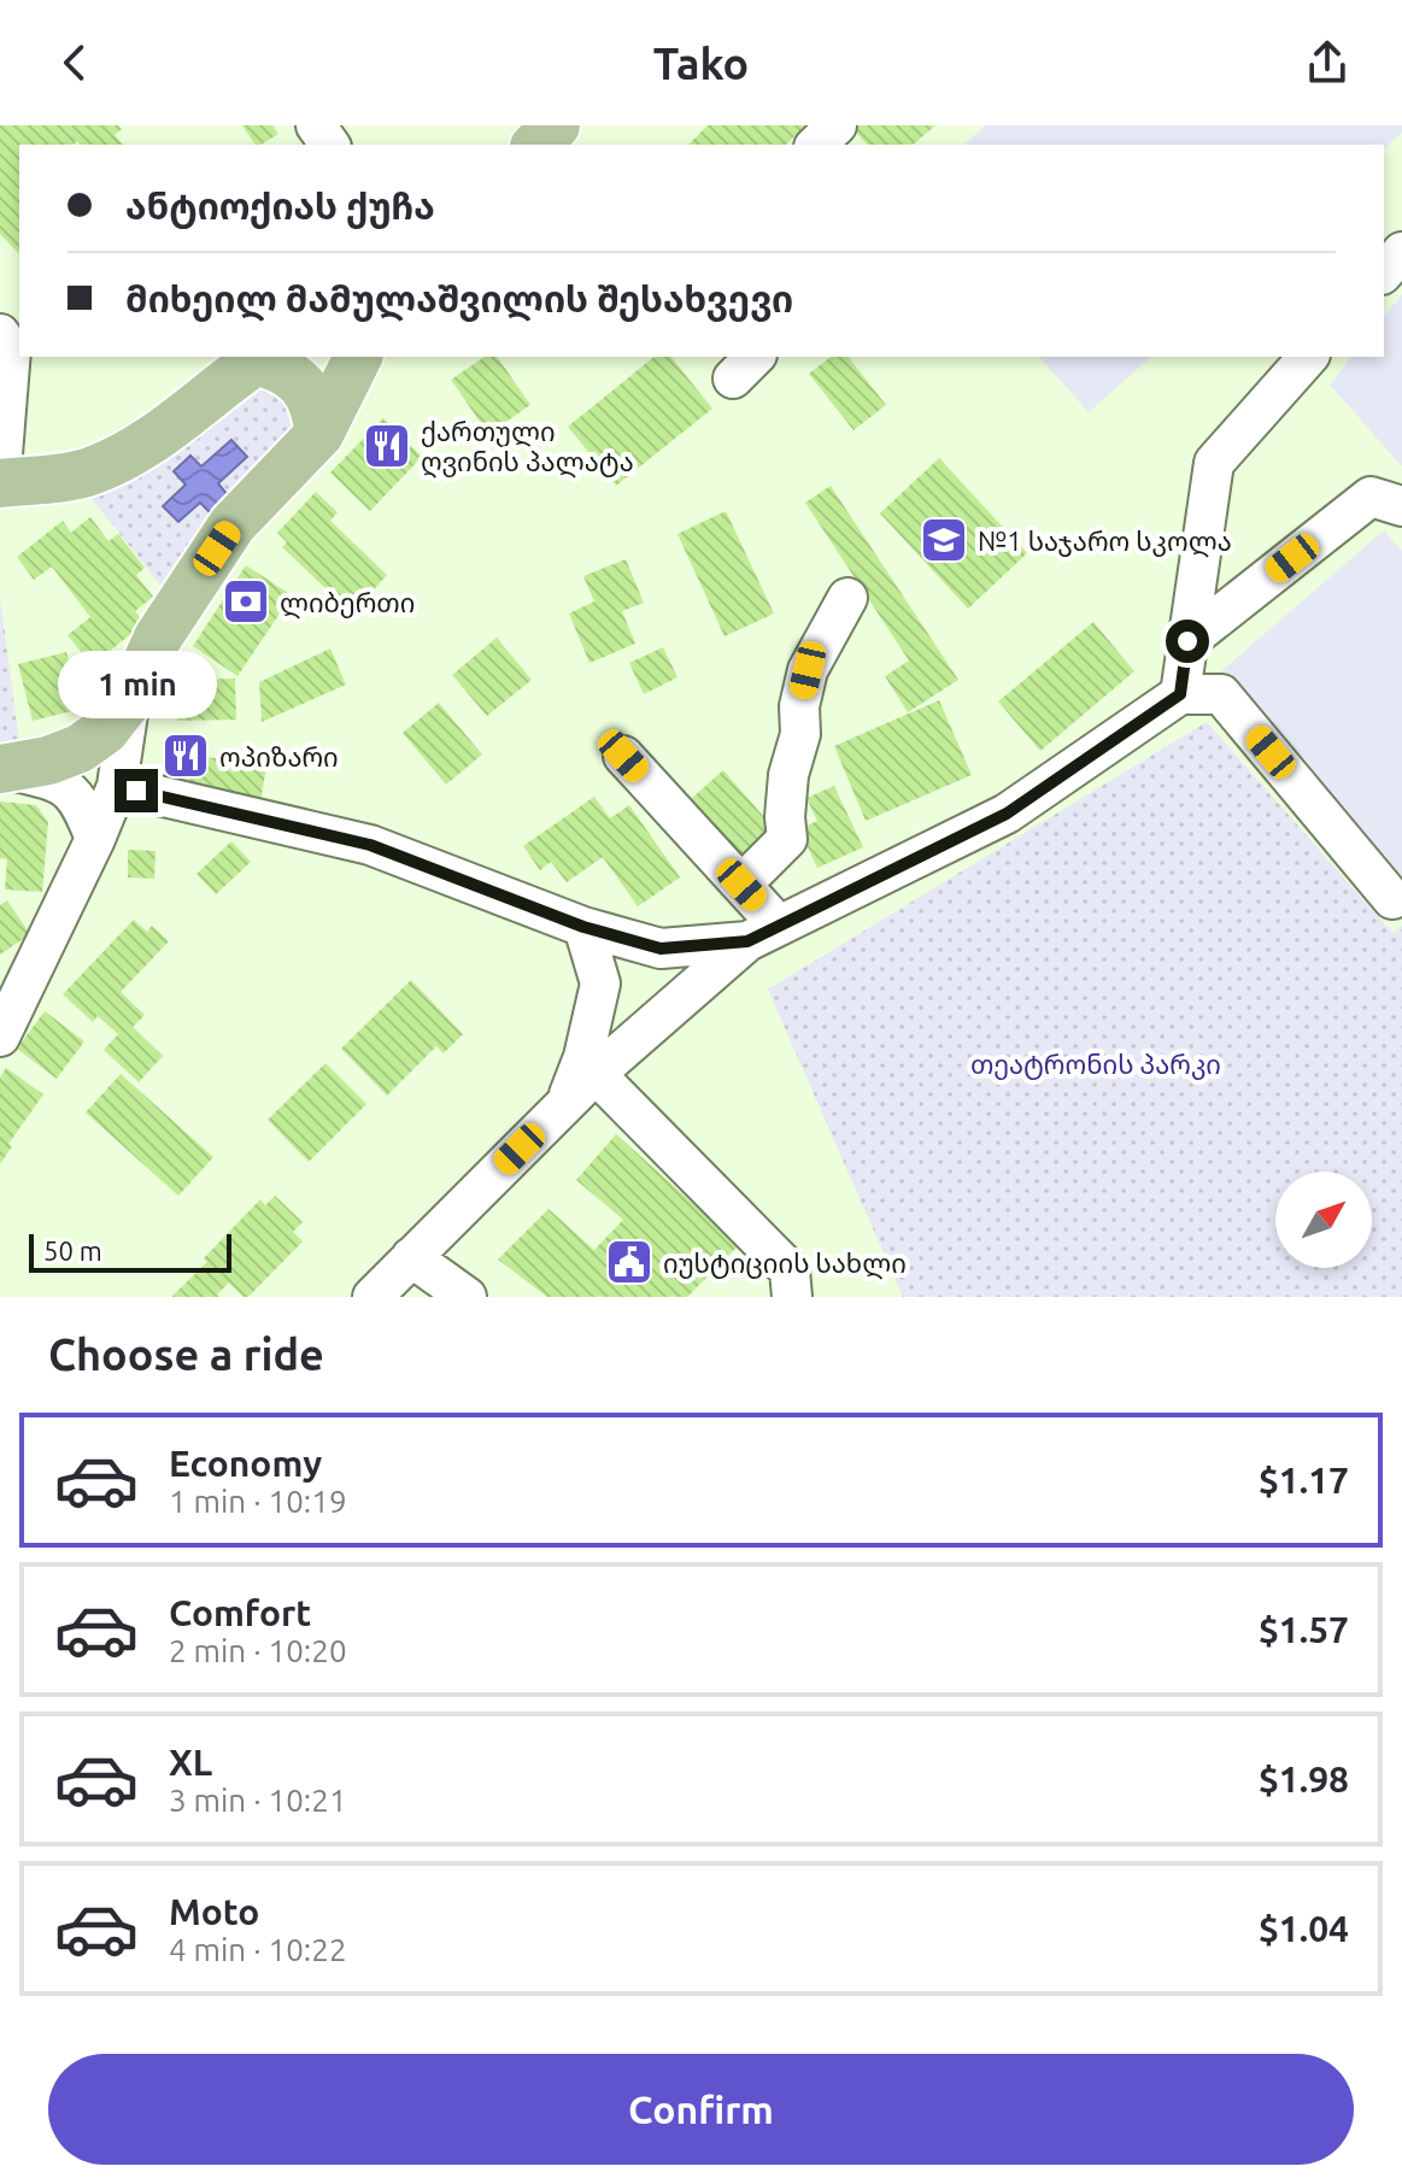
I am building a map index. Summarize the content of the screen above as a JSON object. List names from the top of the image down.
{
  "parks": ["თეატრონის პარკი"],
  "places": {
    "restaurant": ["ქართული ღვინის პალატა", "ოპიზარი"],
    "school or university": ["№1 საჯარო სკოლა"],
    "bank": ["ლიბერთი"],
    "public building": ["იუსტიციის სახლი"]
  },
  "scale_bar": "50 m",
  "north": "top right",
  "page": {
    "header": "Tako",
    "banner": ["ანტიოქიას ქუჩა", "მიხეილ მამულაშვილის შესახვევი"],
    "bubble": "1 min",
    "scale": "50 m",
    "heading": "Choose a ride",
    "list": [
      {
        "name": "Economy",
        "note": "1 min · 10:19",
        "value": "$1.17"
      },
      {
        "name": "Comfort",
        "note": "2 min · 10:20",
        "value": "$1.57"
      },
      {
        "name": "XL",
        "note": "3 min · 10:21",
        "value": "$1.98"
      },
      {
        "name": "Moto",
        "note": "4 min · 10:22",
        "value": "$1.04"
      }
    ],
    "buttons": "Confirm"
  }
}
